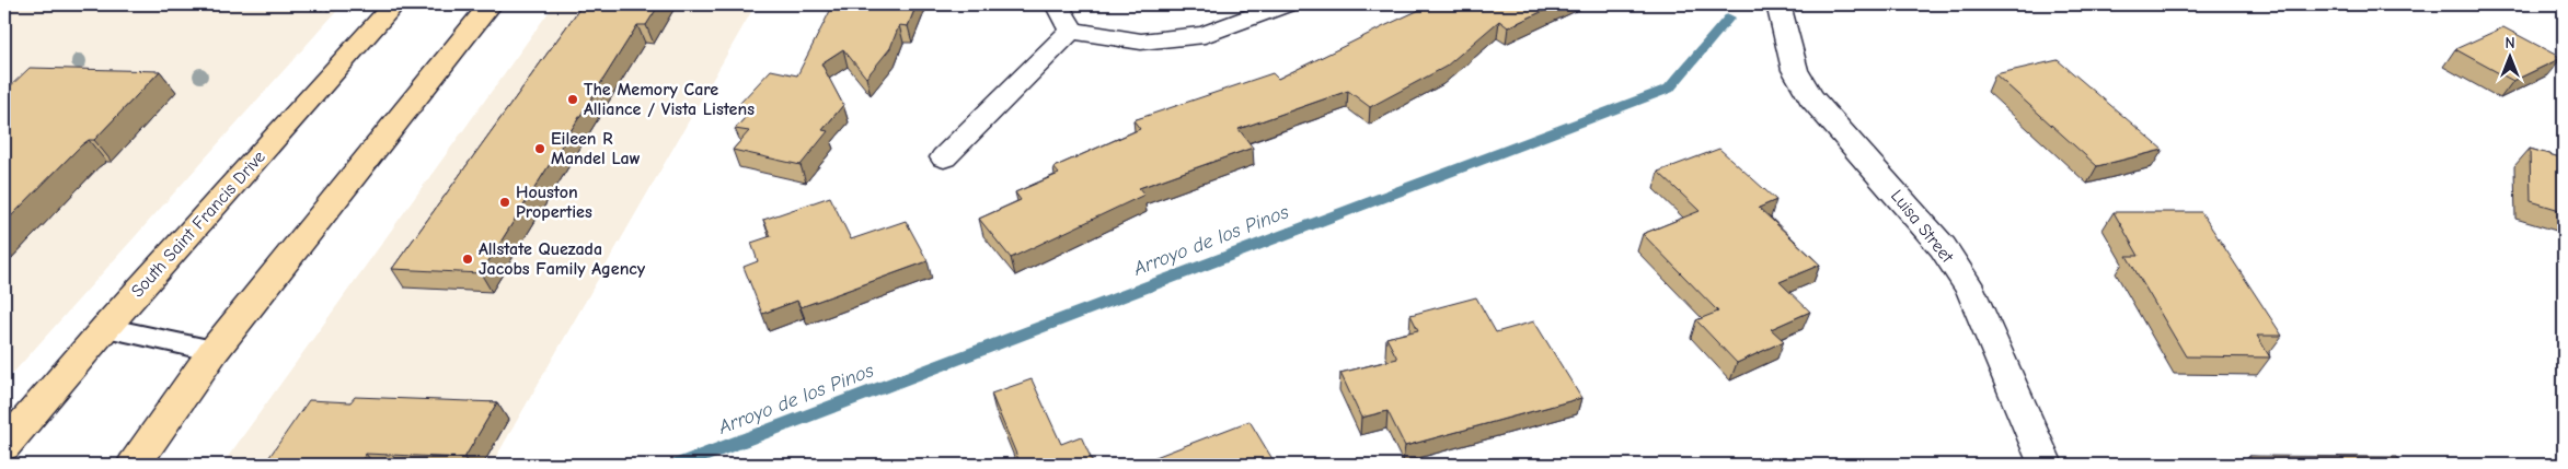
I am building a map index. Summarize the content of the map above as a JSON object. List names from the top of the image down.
{
  "streets": {
    "highway": ["South Saint Francis Drive"],
    "street": ["Luisa Street"]
  },
  "water": ["Arroyo de los Pinos"],
  "places": [
    "The Memory Care Alliance / Vista Listens",
    "Eileen R Mandel Law",
    "Houston Properties",
    "Allstate Quezada Jacobs Family Agency"
  ],
  "north": "top"
}
